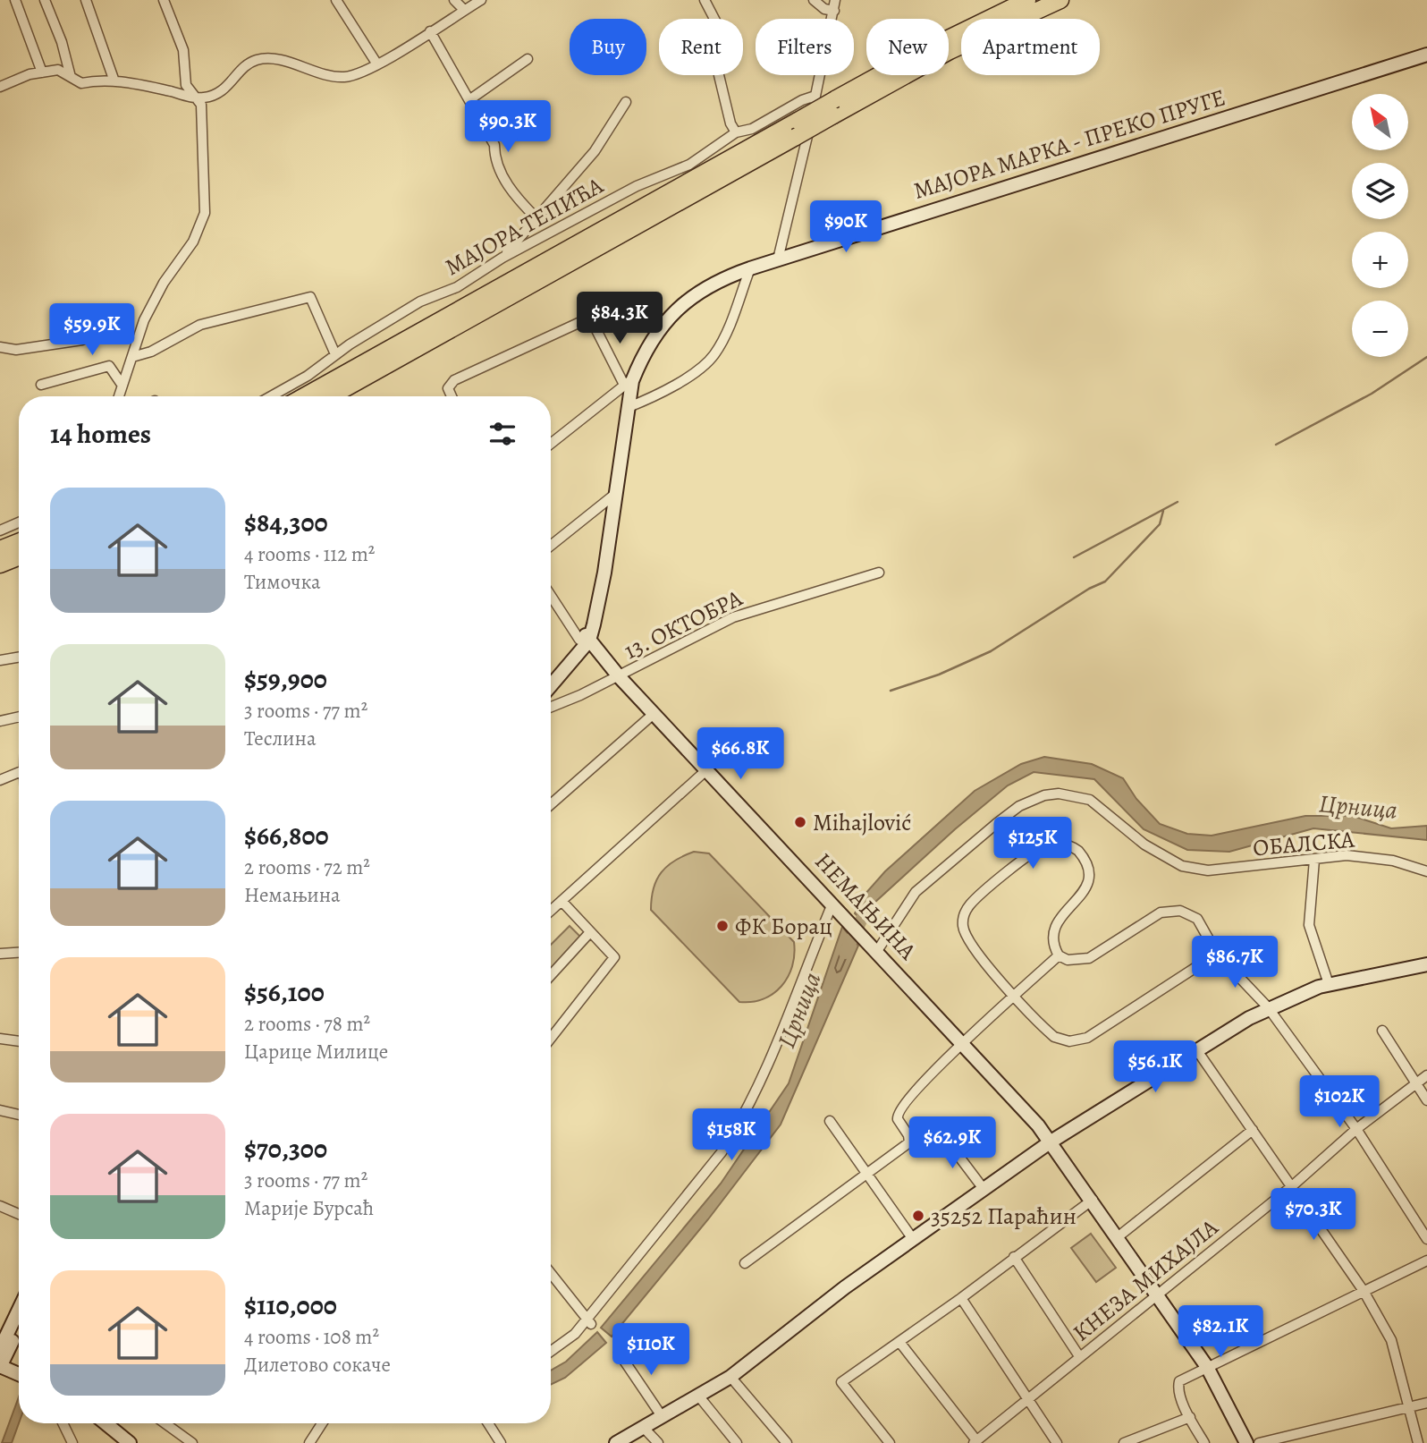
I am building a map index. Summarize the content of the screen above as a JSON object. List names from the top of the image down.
{
  "streets": {
    "street": [
      "МАЈОРА МАРКА - ПРЕКО ПРУГЕ",
      "МАЈОРА ТЕПИЋА",
      "13. ОКТОБРА",
      "ОБАЛСКА",
      "НЕМАЊИНА",
      "КНЕЗА МИХАЈЛА"
    ]
  },
  "crossings": [
    ["МАЈОРА МАРКА - ПРЕКО ПРУГЕ", "НЕМАЊИНА"],
    ["13. ОКТОБРА", "НЕМАЊИНА"],
    ["ОБАЛСКА", "НЕМАЊИНА"],
    ["НЕМАЊИНА", "КНЕЗА МИХАЈЛА"]
  ],
  "water": ["Црница"],
  "places": ["Mihajlović", "ФК Борац", "35252 Параћин"],
  "north": "top left",
  "page": {
    "chip": [
      "Buy",
      "Rent",
      "Filters",
      "New",
      "Apartment"
    ],
    "map_buttons": ["+", "−"],
    "price": [
      "$90.3K",
      "$90K",
      "$84.3K",
      "$59.9K",
      "$66.8K",
      "$125K",
      "$86.7K",
      "$56.1K",
      "$102K",
      "$158K",
      "$62.9K",
      "$70.3K",
      "$82.1K",
      "$110K"
    ],
    "heading": "14 homes",
    "list": [
      {
        "name": "$84,300",
        "note": "4 rooms · 112 m² · Тимочка"
      },
      {
        "name": "$59,900",
        "note": "3 rooms · 77 m² · Теслина"
      },
      {
        "name": "$66,800",
        "note": "2 rooms · 72 m² · Немањина"
      },
      {
        "name": "$56,100",
        "note": "2 rooms · 78 m² · Царице Милице"
      },
      {
        "name": "$70,300",
        "note": "3 rooms · 77 m² · Марије Бурсаћ"
      },
      {
        "name": "$110,000",
        "note": "4 rooms · 108 m² · Дилетово сокаче"
      }
    ]
  }
}
